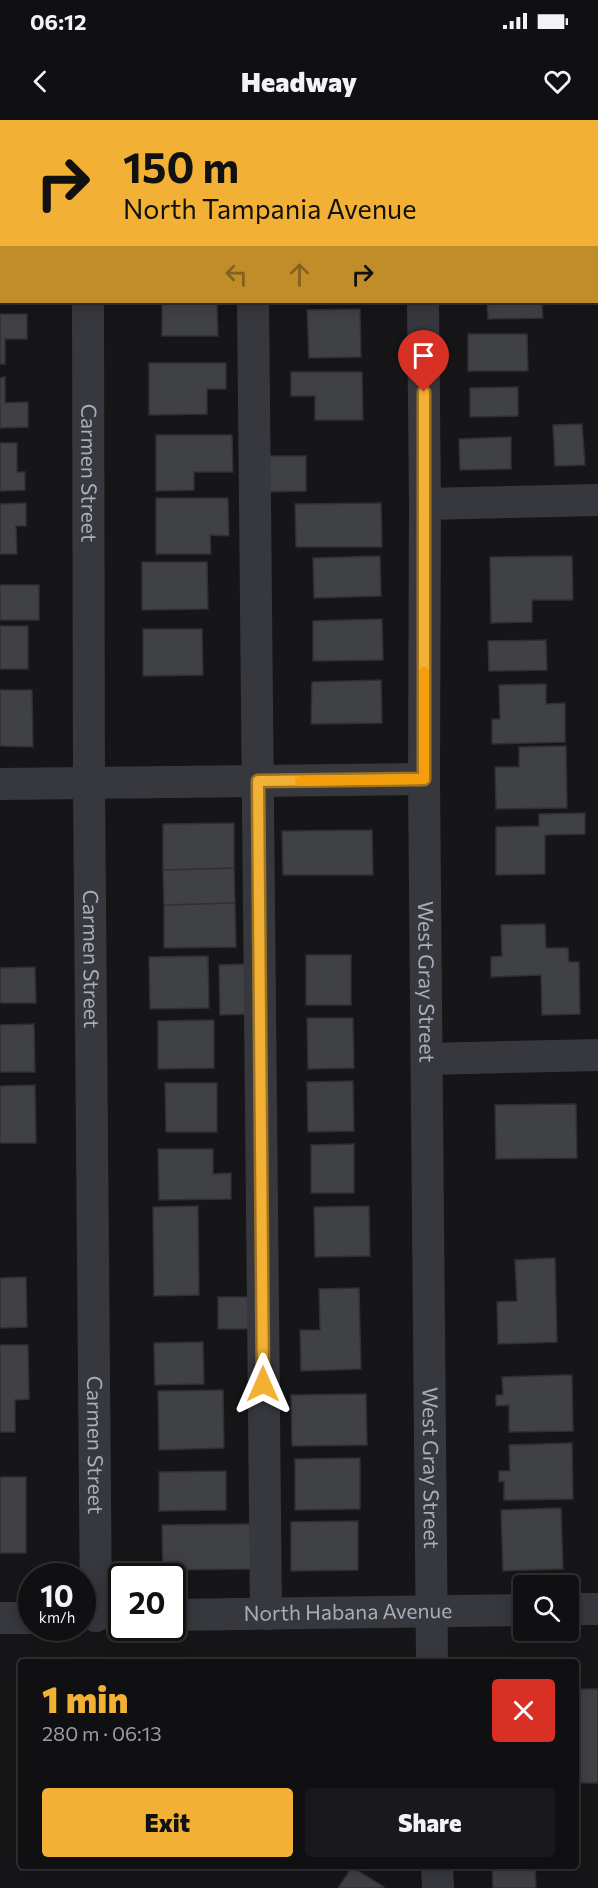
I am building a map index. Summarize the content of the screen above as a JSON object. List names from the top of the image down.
{
  "streets": {
    "street": ["Carmen Street", "West Gray Street", "North Habana Avenue"]
  },
  "crossings": [
    ["West Gray Street", "North Habana Avenue"]
  ],
  "page": {
    "status": "06:12",
    "header": "Headway",
    "turn": ["150 m", "North Tampania Avenue"],
    "speed": "10 km/h",
    "limit": "20",
    "heading": ["1 min", "280 m · 06:13"],
    "buttons": ["Exit", "Share"]
  }
}
